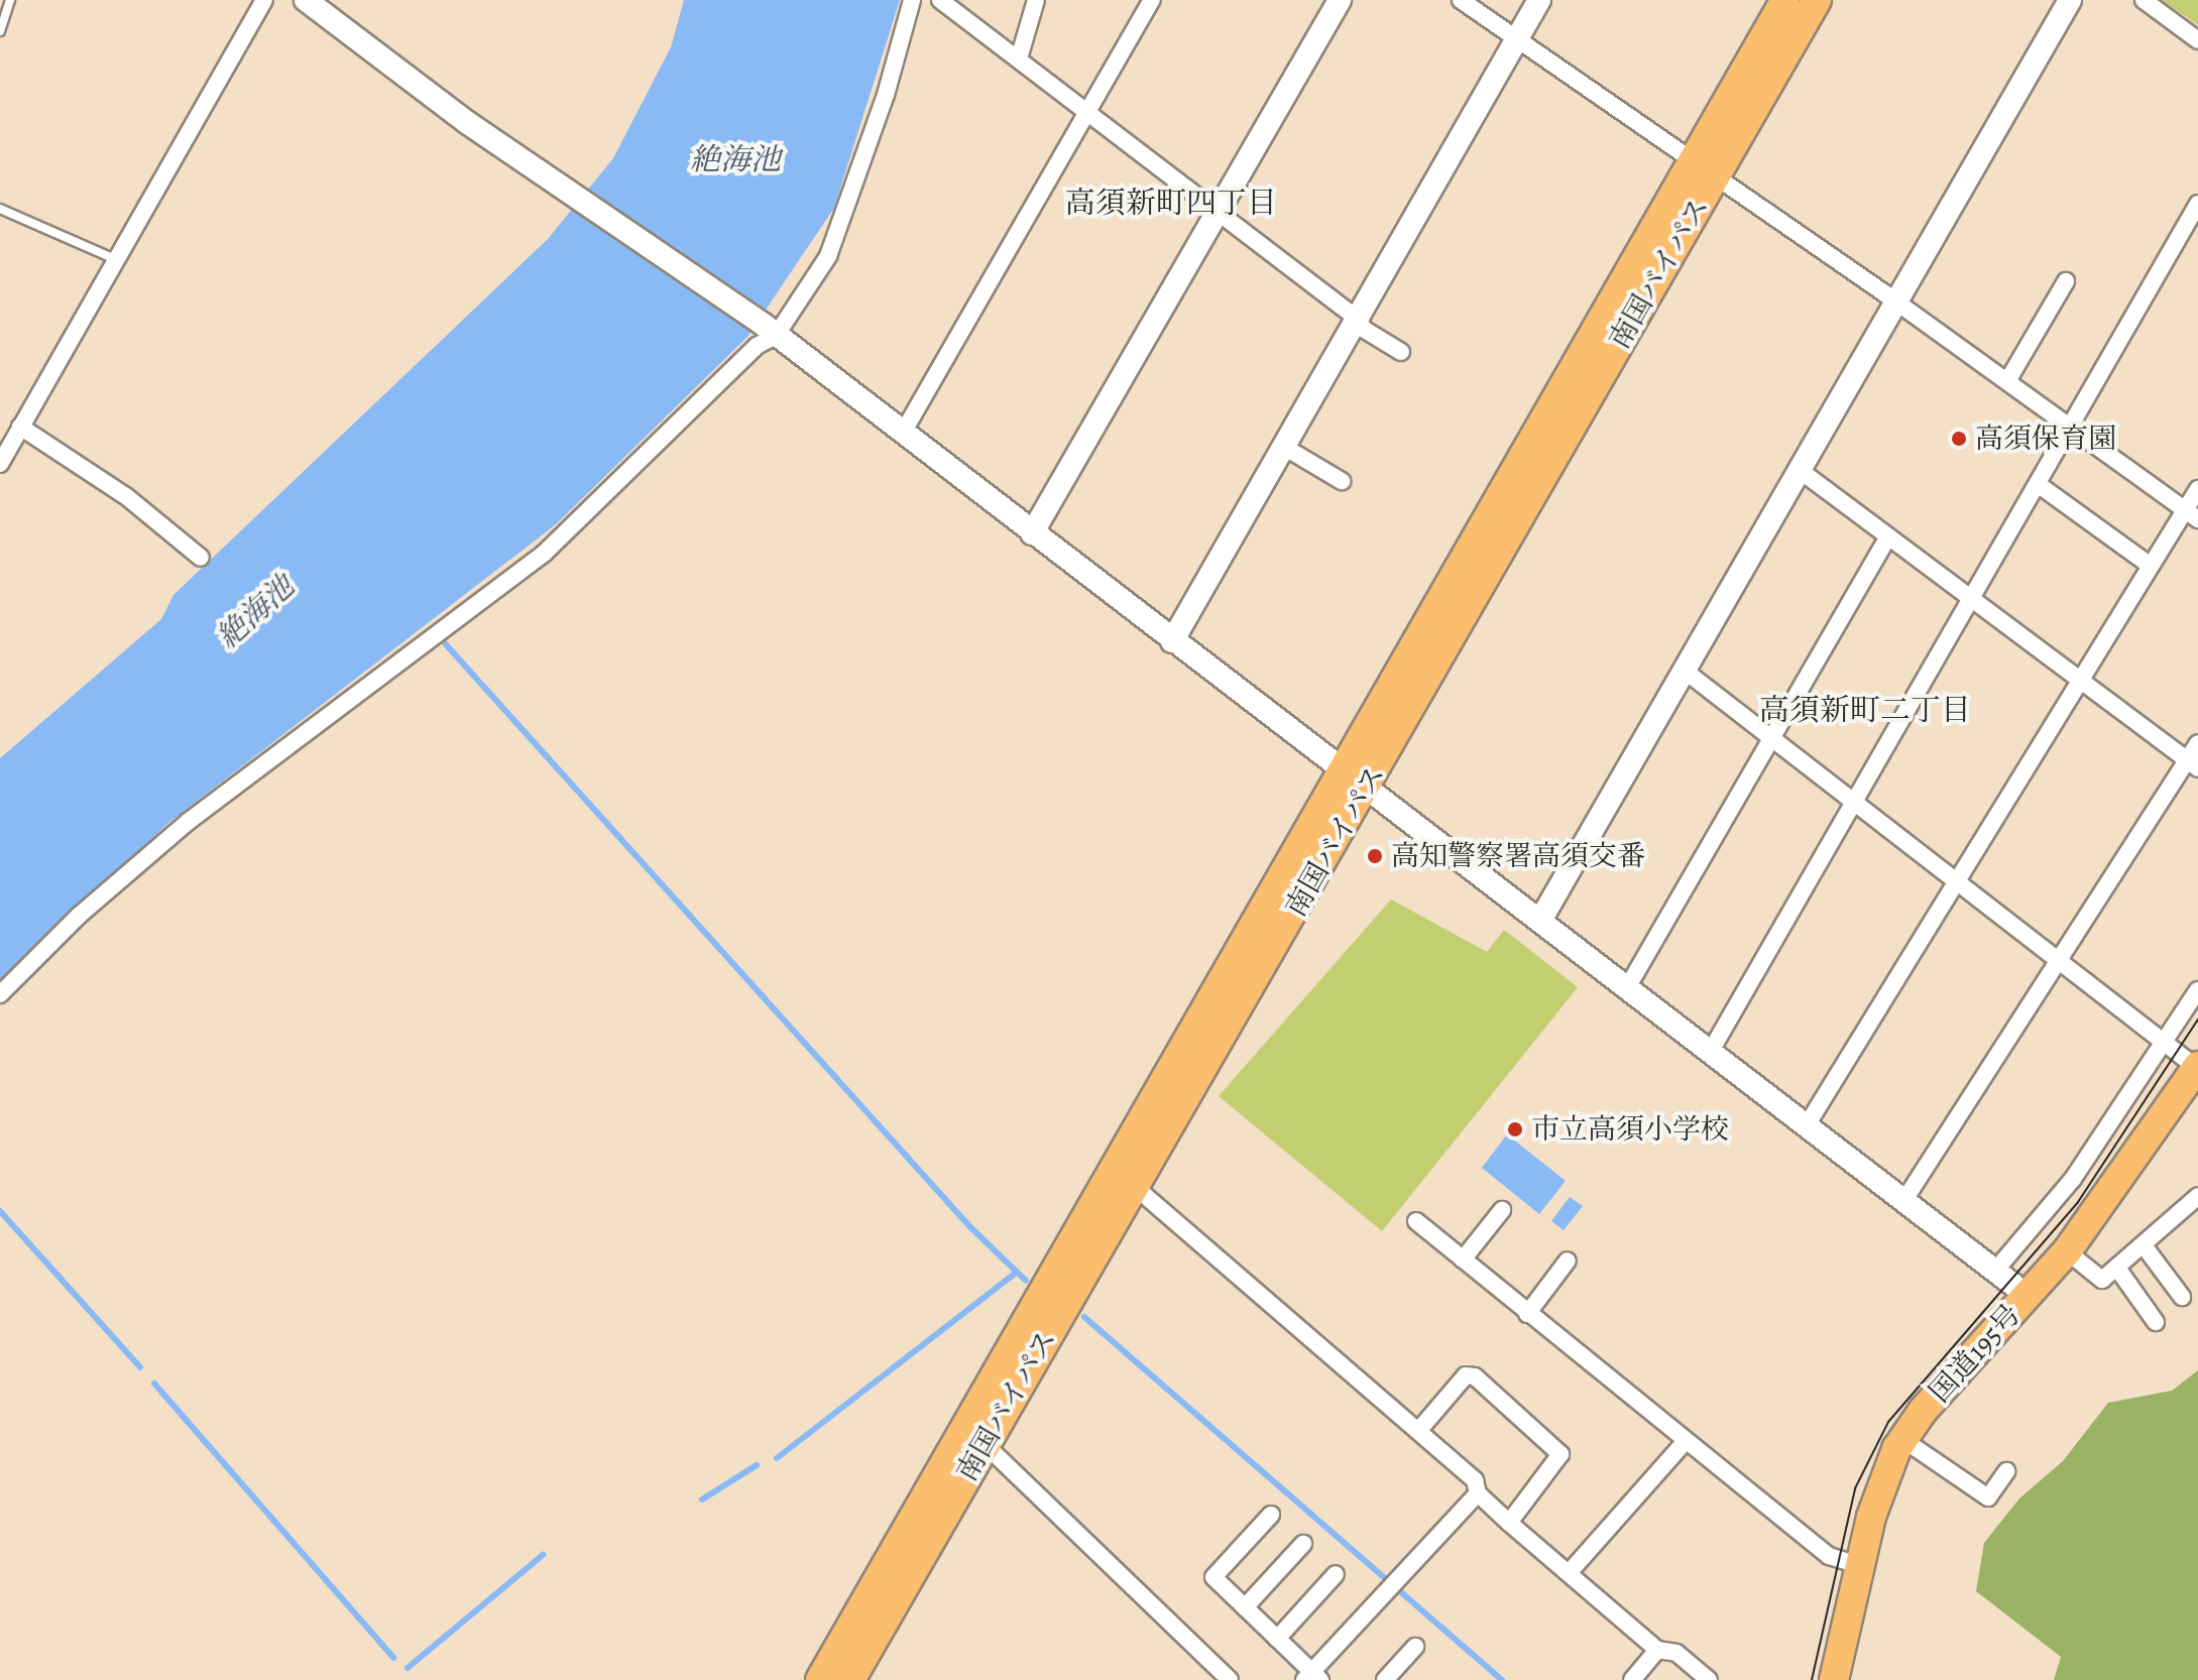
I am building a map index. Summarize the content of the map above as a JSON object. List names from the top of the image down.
{
  "streets": {
    "highway": ["南国バイパス", "国道195号"]
  },
  "districts": ["高須新町四丁目", "高須新町二丁目"],
  "water": ["絶海池"],
  "places": ["高須保育園", "高知警察署高須交番", "市立高須小学校"]
}
